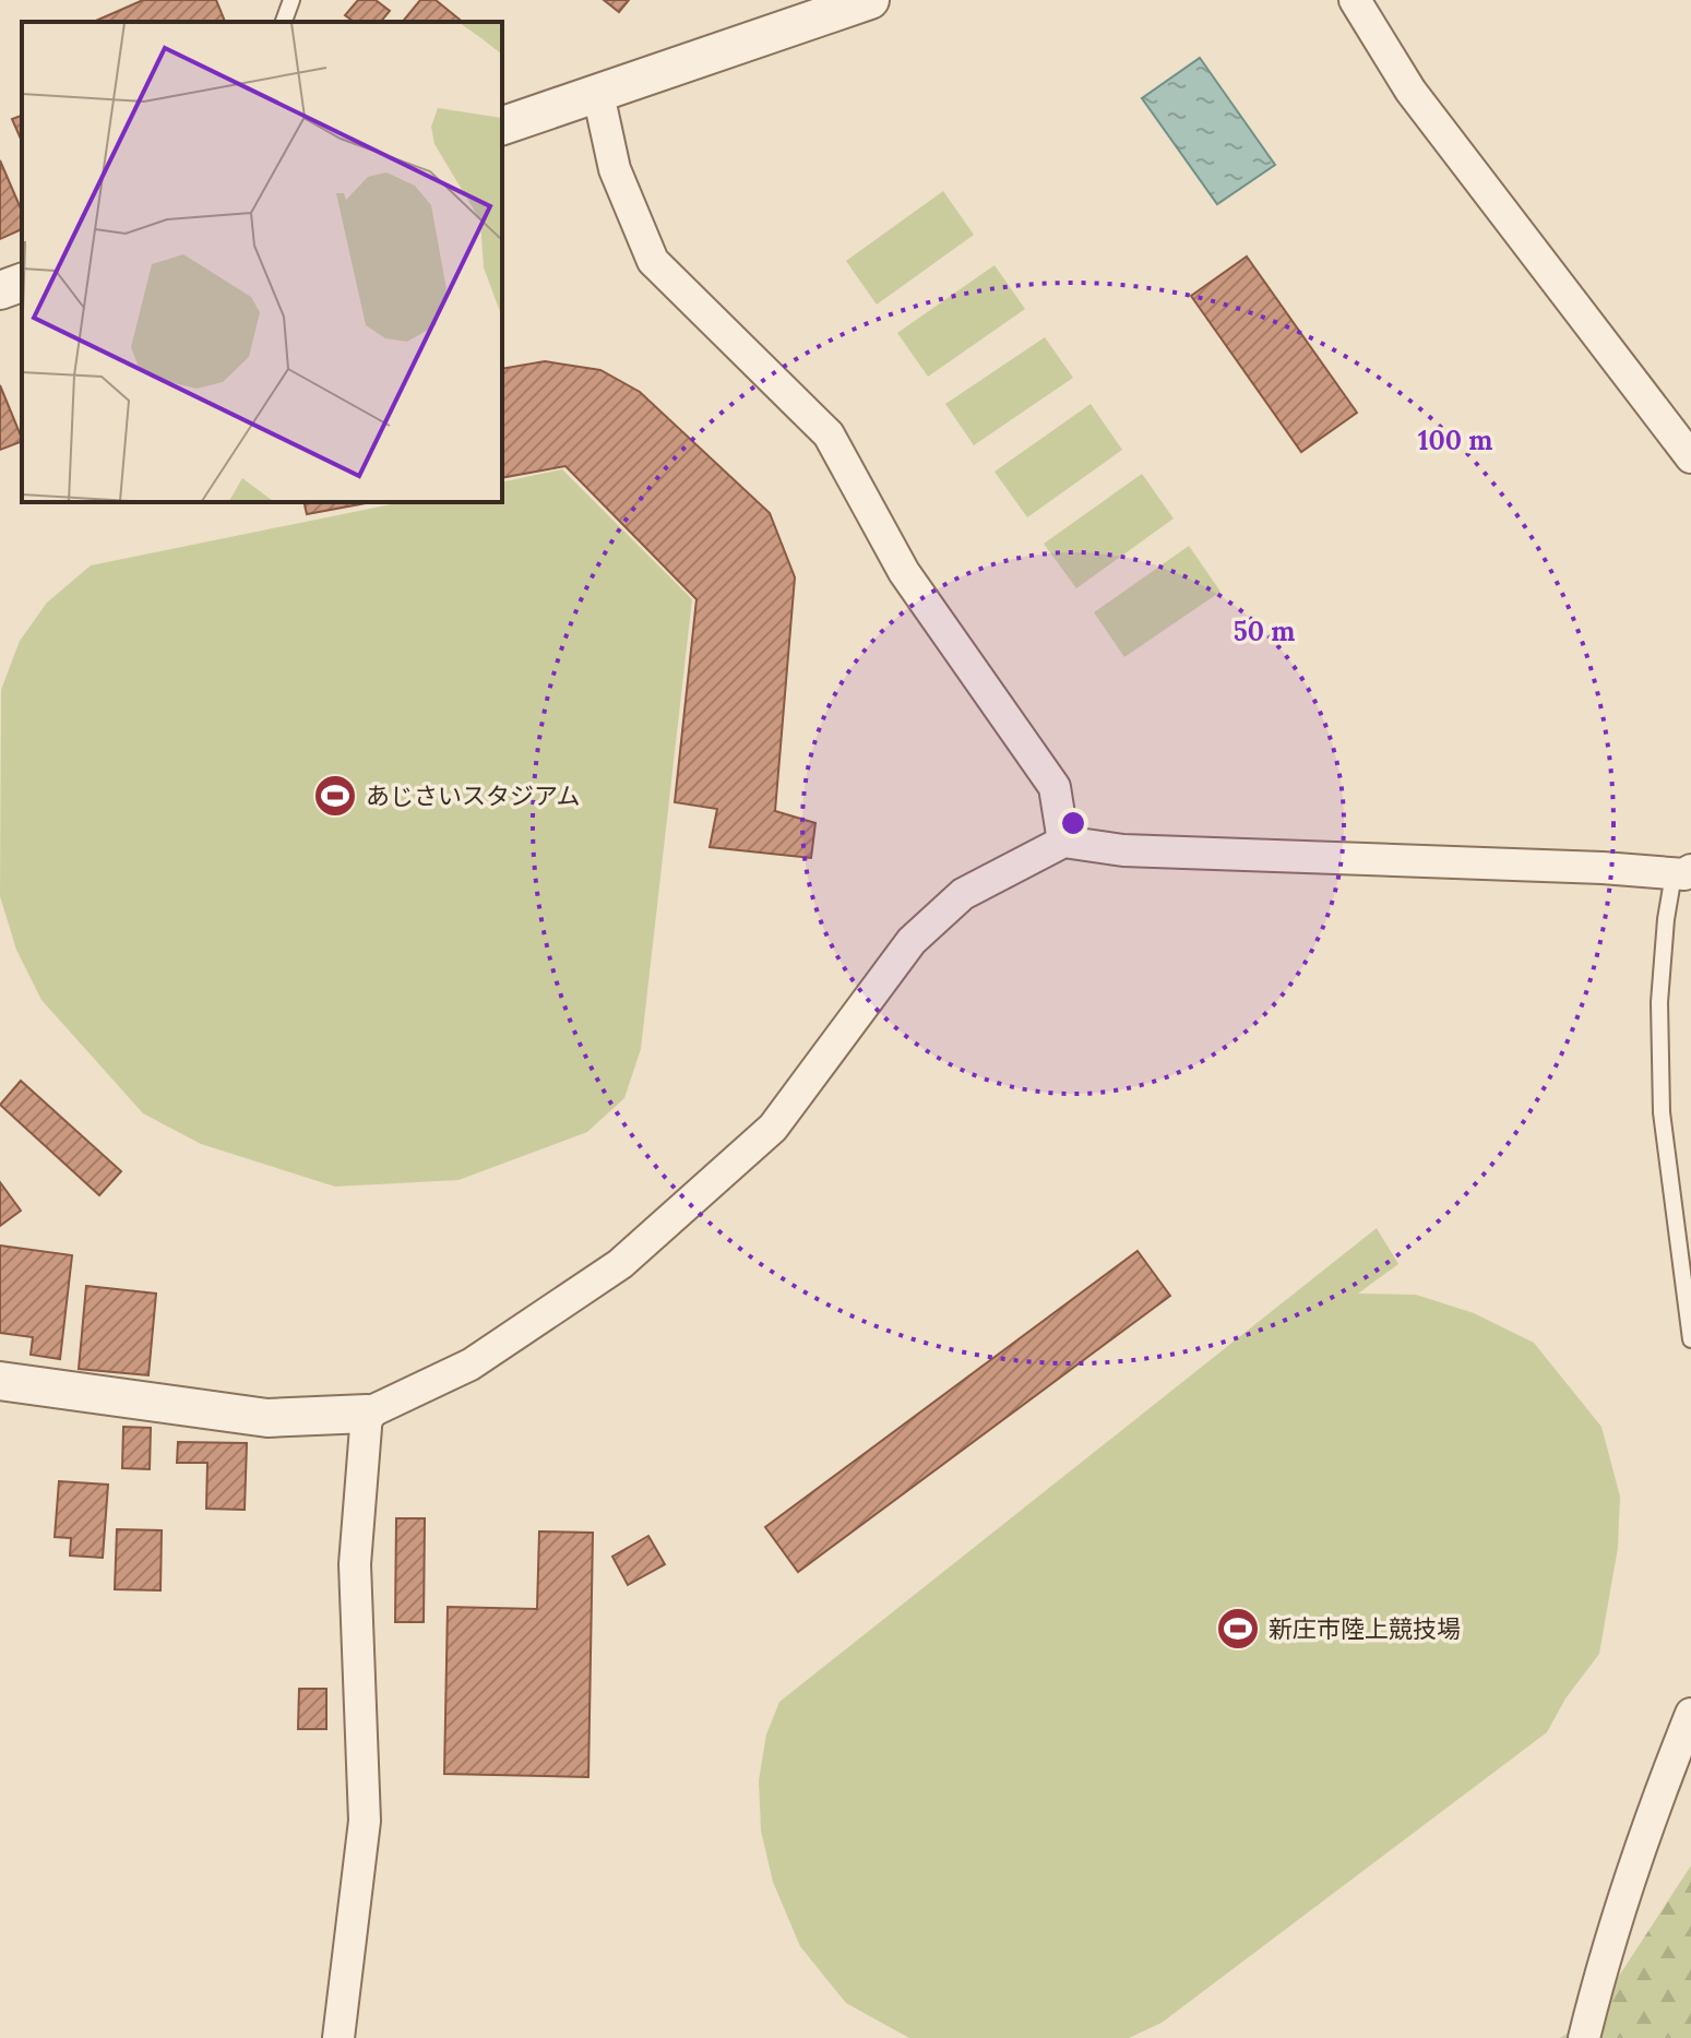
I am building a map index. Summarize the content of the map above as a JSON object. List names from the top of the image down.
{
  "places": {
    "sports": ["あじさいスタジアム", "新庄市陸上競技場"]
  },
  "rings": ["100 m", "50 m"]
}
